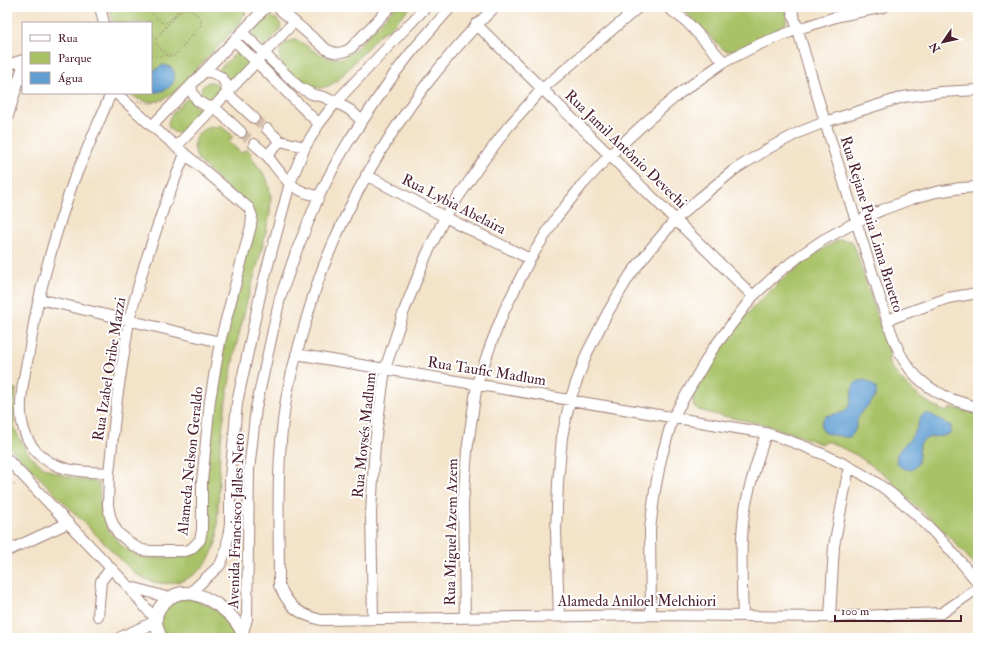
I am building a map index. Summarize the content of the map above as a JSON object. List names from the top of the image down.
{
  "streets": {
    "street": [
      "Rua Jamil Antônio Devechi",
      "Rua Lybia Abelaira",
      "Rua Rejane Puia Lima Bruetto",
      "Rua Izabel Oribe Mazzi",
      "Rua Taufic Madlum",
      "Rua Moysés Madlum",
      "Alameda Nelson Geraldo",
      "Avenida Francisco Jalles Neto",
      "Rua Miguel Azem Azem",
      "Alameda Aniloel Melchiori"
    ]
  },
  "crossings": [
    ["Rua Jamil Antônio Devechi", "Rua Moysés Madlum"],
    ["Rua Jamil Antônio Devechi", "Rua Miguel Azem Azem"],
    ["Rua Jamil Antônio Devechi", "Alameda Aniloel Melchiori"],
    ["Rua Lybia Abelaira", "Rua Moysés Madlum"],
    ["Rua Lybia Abelaira", "Rua Miguel Azem Azem"],
    ["Rua Lybia Abelaira", "Alameda Aniloel Melchiori"],
    ["Rua Rejane Puia Lima Bruetto", "Rua Miguel Azem Azem"],
    ["Rua Izabel Oribe Mazzi", "Alameda Nelson Geraldo"],
    ["Rua Taufic Madlum", "Rua Moysés Madlum"],
    ["Rua Taufic Madlum", "Rua Miguel Azem Azem"],
    ["Rua Taufic Madlum", "Alameda Aniloel Melchiori"],
    ["Rua Moysés Madlum", "Alameda Aniloel Melchiori"],
    ["Rua Miguel Azem Azem", "Alameda Aniloel Melchiori"]
  ],
  "legend": ["Rua", "Parque", "Água"],
  "scale_bar": "100 m",
  "north": "bottom left"
}
